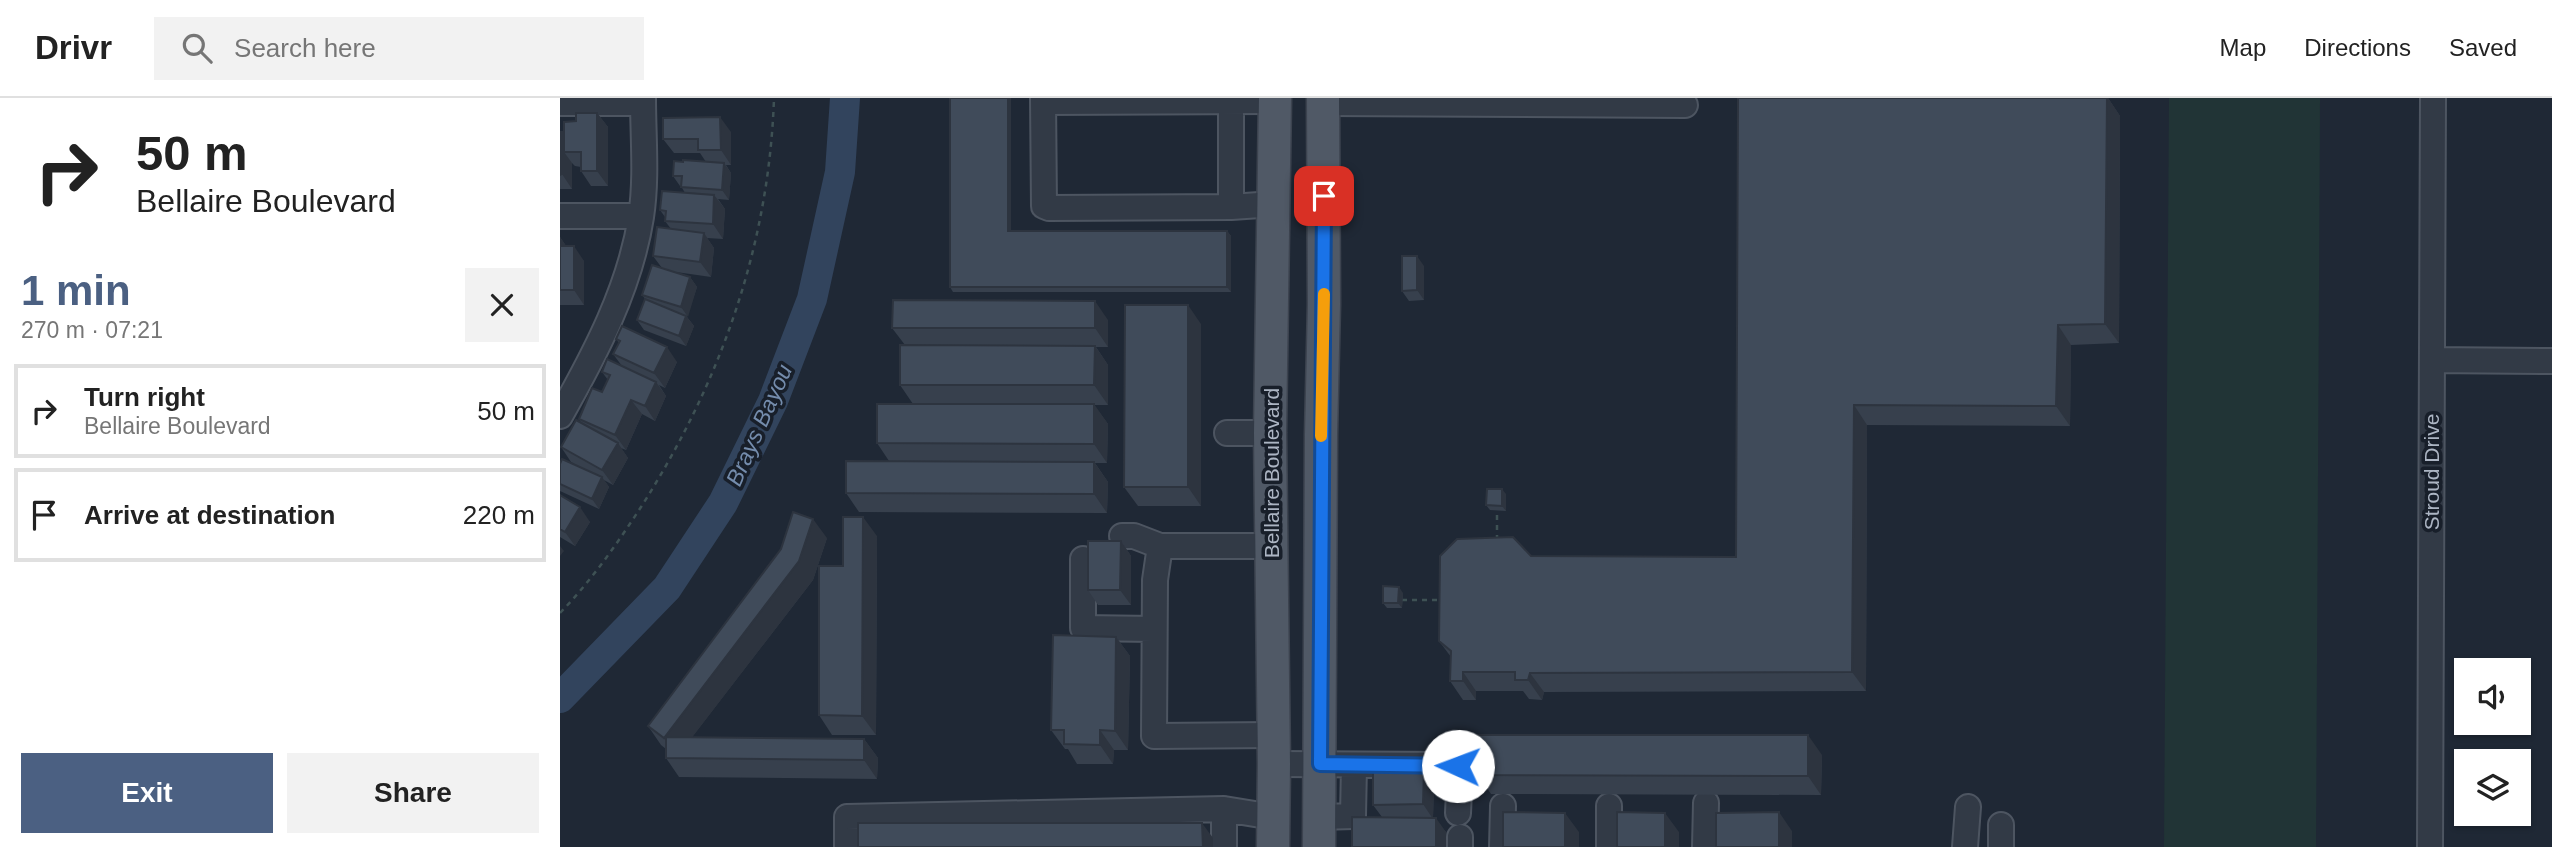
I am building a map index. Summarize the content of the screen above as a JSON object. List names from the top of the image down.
{
  "streets": {
    "main road": ["Bellaire Boulevard"],
    "street": ["Stroud Drive"]
  },
  "water": ["Brays Bayou"],
  "page": {
    "header": "Drivr",
    "search": "Search here",
    "nav": ["Map", "Directions", "Saved"],
    "turn": ["50 m", "Bellaire Boulevard"],
    "heading": ["1 min", "270 m · 07:21"],
    "list": [
      {
        "name": "Turn right",
        "note": "Bellaire Boulevard",
        "value": "50 m"
      },
      {
        "name": "Arrive at destination",
        "value": "220 m"
      }
    ],
    "buttons": ["Exit", "Share"]
  }
}
